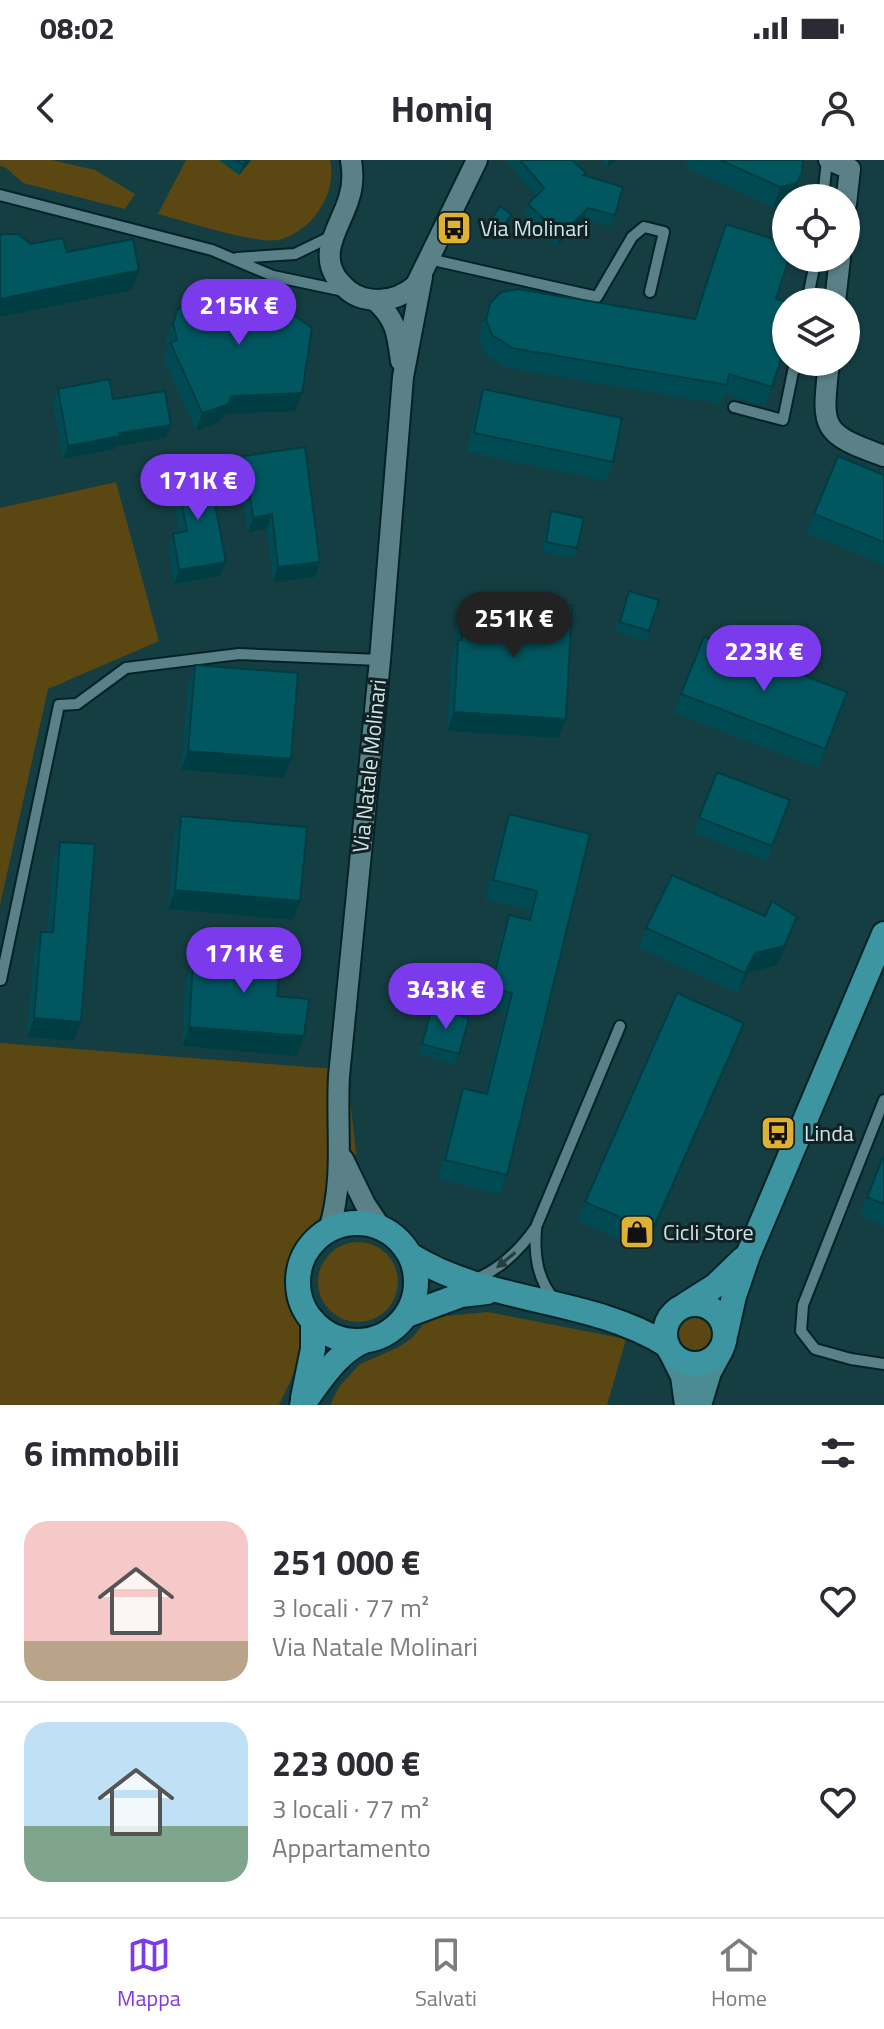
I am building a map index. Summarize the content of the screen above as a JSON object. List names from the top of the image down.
{
  "streets": {
    "street": ["Via Natale Molinari"]
  },
  "places": {
    "bus stop": ["Via Molinari", "Linda"],
    "shop": ["Cicli Store"]
  },
  "page": {
    "status": "08:02",
    "header": "Homiq",
    "price": [
      "215K €",
      "171K €",
      "251K €",
      "223K €",
      "171K €",
      "343K €"
    ],
    "heading": "6 immobili",
    "list": [
      {
        "name": "251 000 €",
        "note": "3 locali · 77 m² · Via Natale Molinari"
      },
      {
        "name": "223 000 €",
        "note": "3 locali · 77 m² · Appartamento"
      }
    ],
    "tabs": ["Mappa", "Salvati", "Home"]
  }
}
